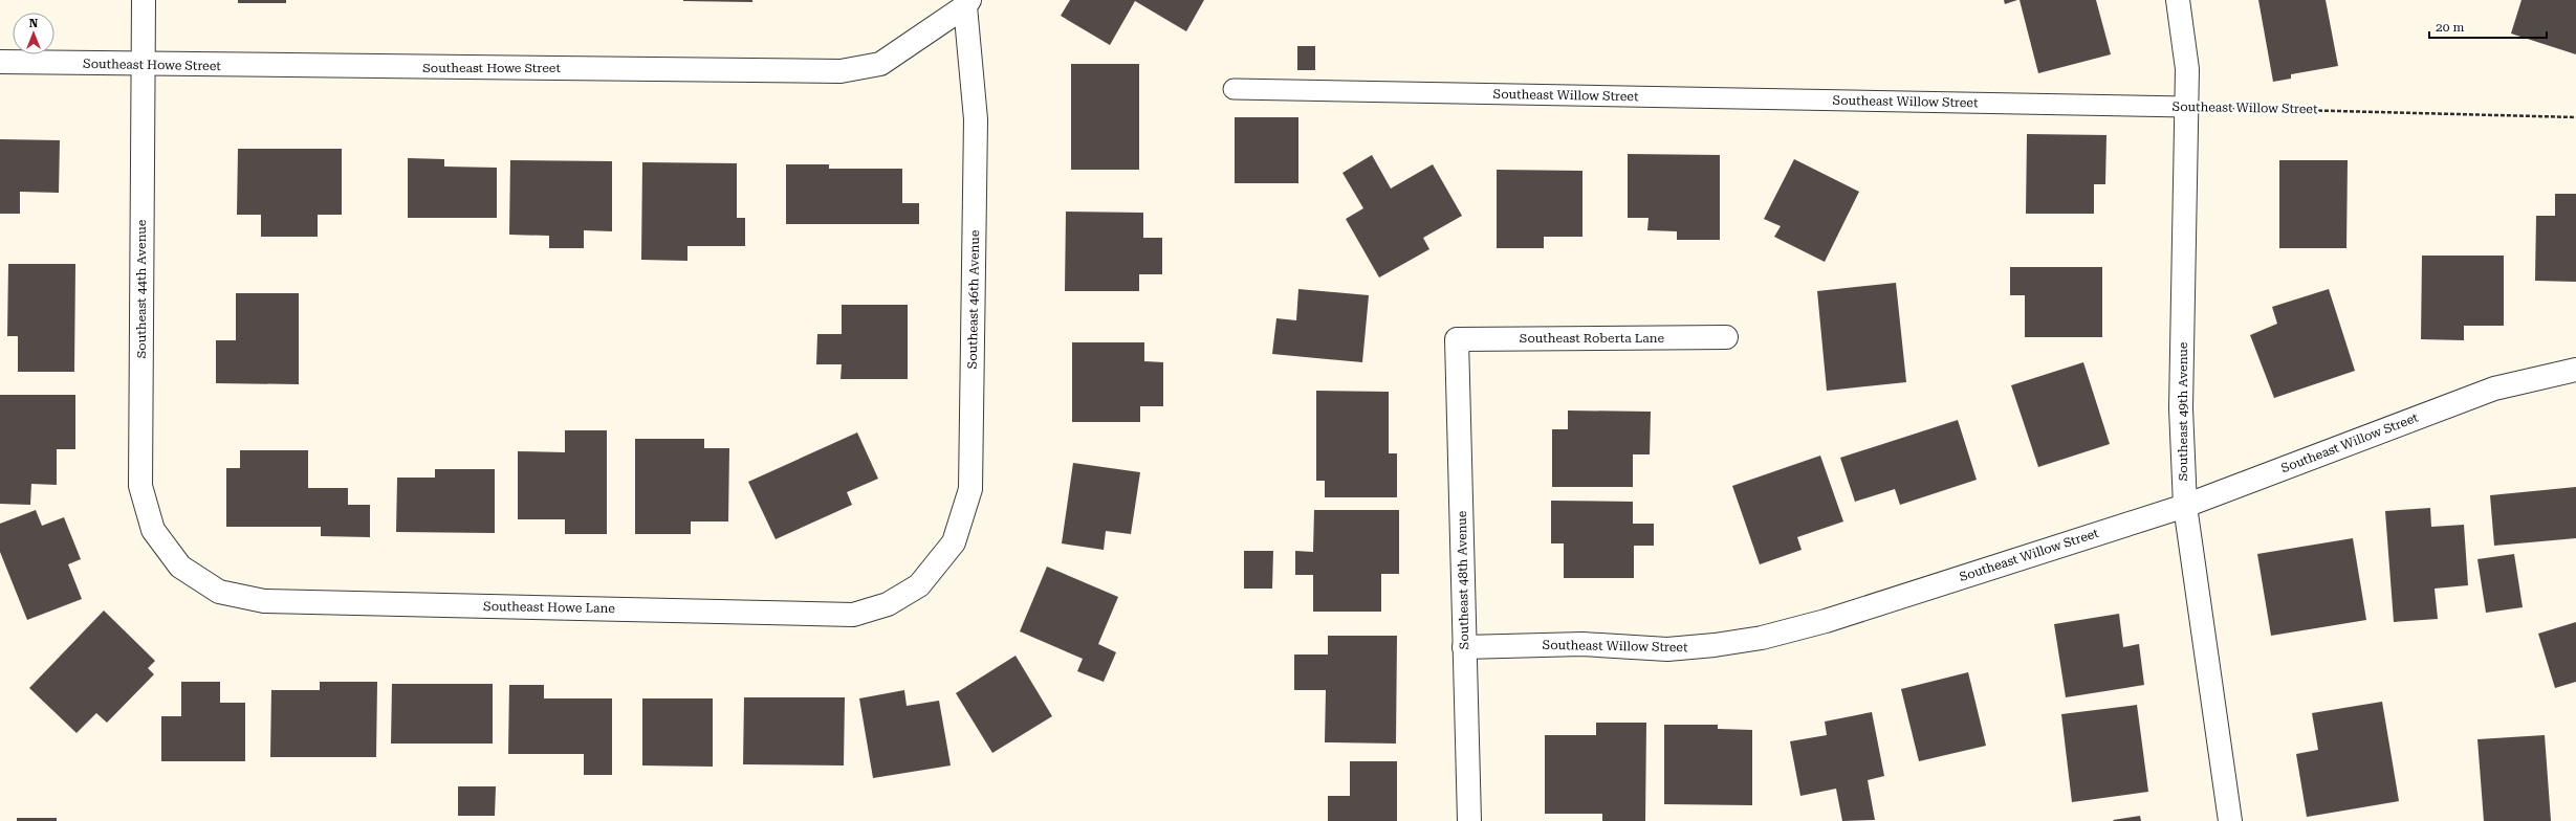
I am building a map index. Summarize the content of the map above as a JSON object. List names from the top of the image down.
{
  "streets": {
    "street": [
      "Southeast Howe Street",
      "Southeast Willow Street",
      "Southeast 44th Avenue",
      "Southeast 46th Avenue",
      "Southeast Roberta Lane",
      "Southeast 49th Avenue",
      "Southeast 48th Avenue",
      "Southeast Howe Lane"
    ]
  },
  "crossings": [
    ["Southeast Howe Street", "Southeast 44th Avenue"],
    ["Southeast Howe Street", "Southeast 46th Avenue"],
    ["Southeast Willow Street", "Southeast 49th Avenue"],
    ["Southeast Willow Street", "Southeast 48th Avenue"],
    ["Southeast 44th Avenue", "Southeast Howe Lane"],
    ["Southeast 46th Avenue", "Southeast Howe Lane"],
    ["Southeast Roberta Lane", "Southeast 48th Avenue"]
  ],
  "scale_bar": "20 m",
  "north": "top"
}
